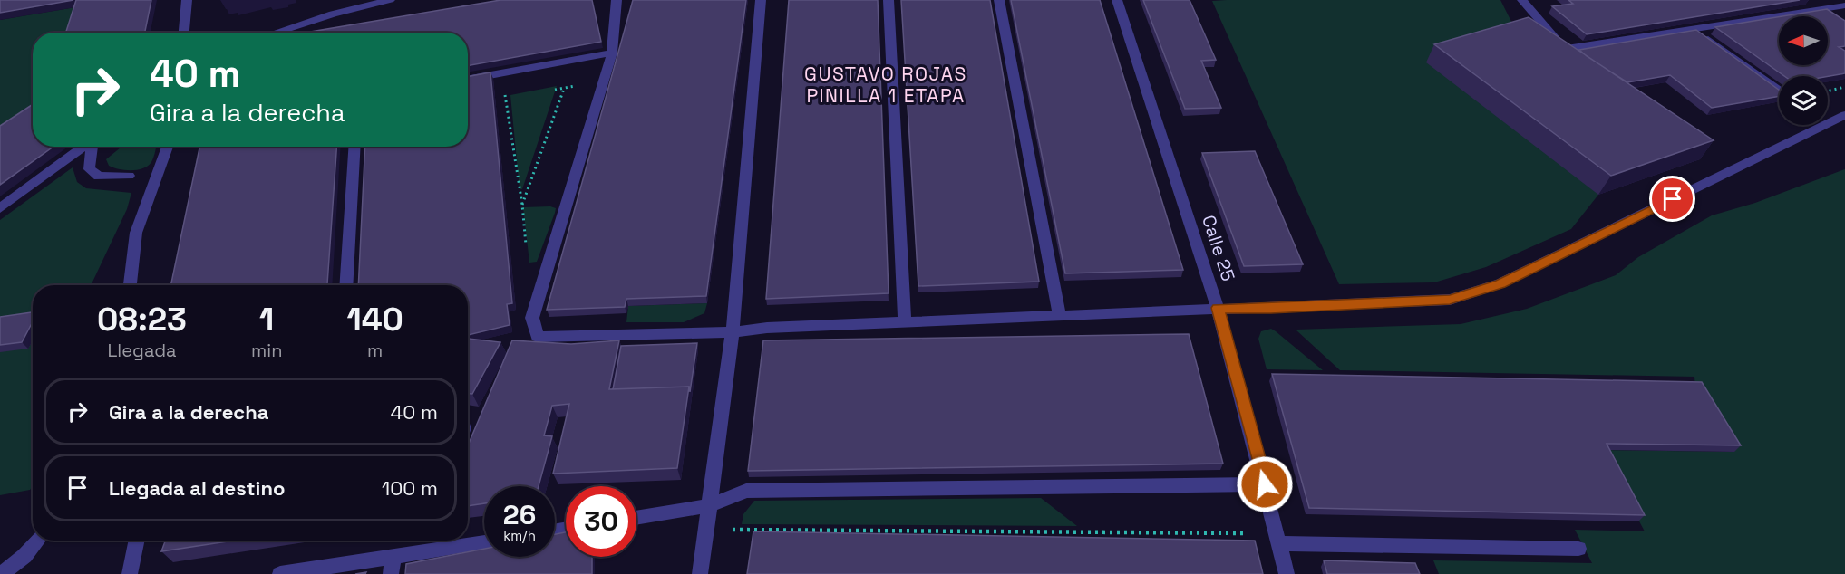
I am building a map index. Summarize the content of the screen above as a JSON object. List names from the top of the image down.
{
  "streets": {
    "street": ["Calle 25"]
  },
  "districts": ["GUSTAVO ROJAS PINILLA 1 ETAPA"],
  "north": "left",
  "page": {
    "turn": ["40 m", "Gira a la derecha"],
    "eta": [
      "08:23",
      "Llegada",
      "1",
      "min",
      "140",
      "m"
    ],
    "list": [
      {
        "name": "Gira a la derecha",
        "value": "40 m"
      },
      {
        "name": "Llegada al destino",
        "value": "100 m"
      }
    ],
    "speed": "26 km/h",
    "limit": "30"
  }
}
